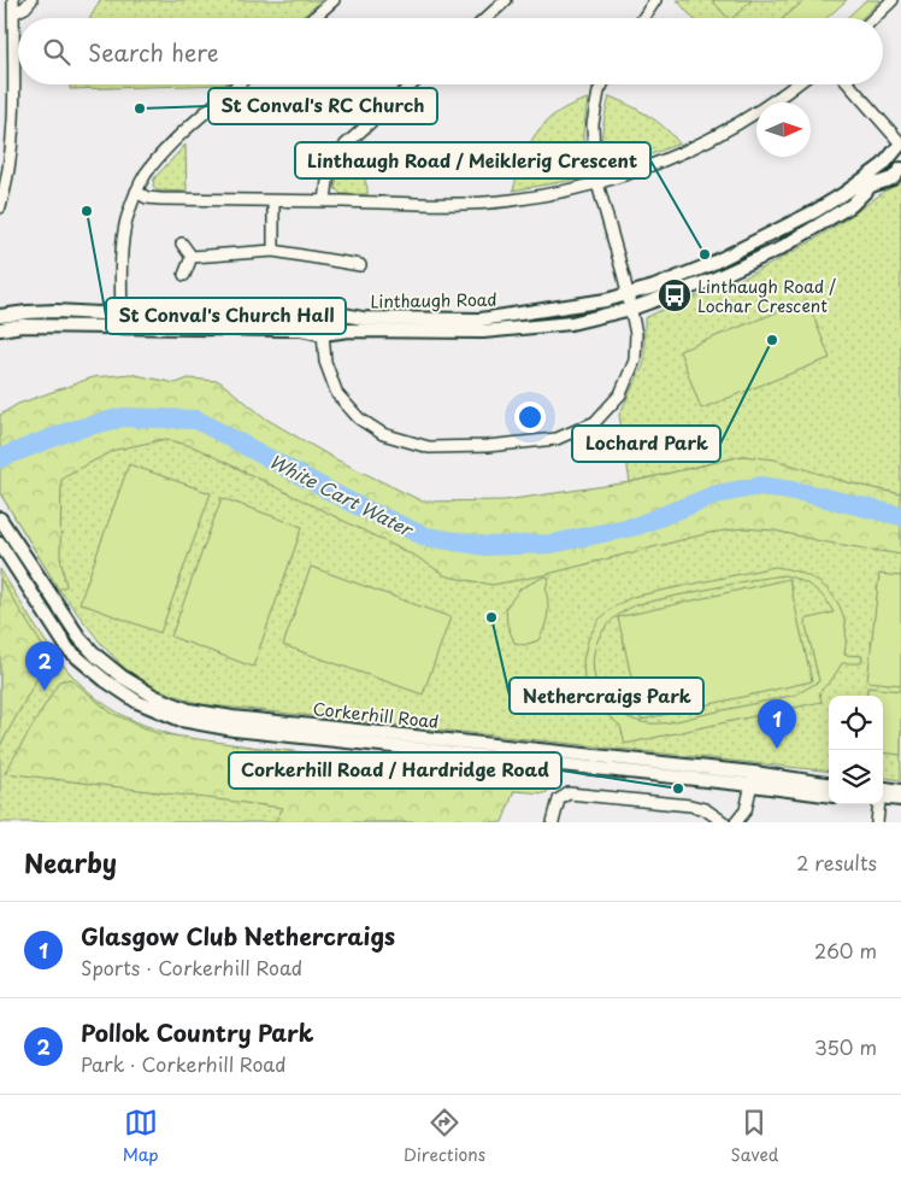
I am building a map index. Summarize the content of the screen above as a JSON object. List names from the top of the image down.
{
  "streets": {
    "street": ["Linthaugh Road", "Corkerhill Road"]
  },
  "water": ["White Cart Water"],
  "places": {
    "other": [
      "St Conval's RC Church",
      "St Conval's Church Hall",
      "Linthaugh Road / Meiklerig Crescent",
      "Lochard Park",
      "Nethercraigs Park",
      "Corkerhill Road / Hardridge Road"
    ],
    "bus stop": ["Linthaugh Road / Lochar Crescent"]
  },
  "north": "right",
  "page": {
    "search": "Search here",
    "pins": ["2", "1"],
    "heading": ["Nearby", "2 results"],
    "list": [
      {
        "mark": "1",
        "name": "Glasgow Club Nethercraigs",
        "note": "Sports · Corkerhill Road",
        "value": "260 m"
      },
      {
        "mark": "2",
        "name": "Pollok Country Park",
        "note": "Park · Corkerhill Road",
        "value": "350 m"
      }
    ],
    "nav": ["Map", "Directions", "Saved"]
  }
}
